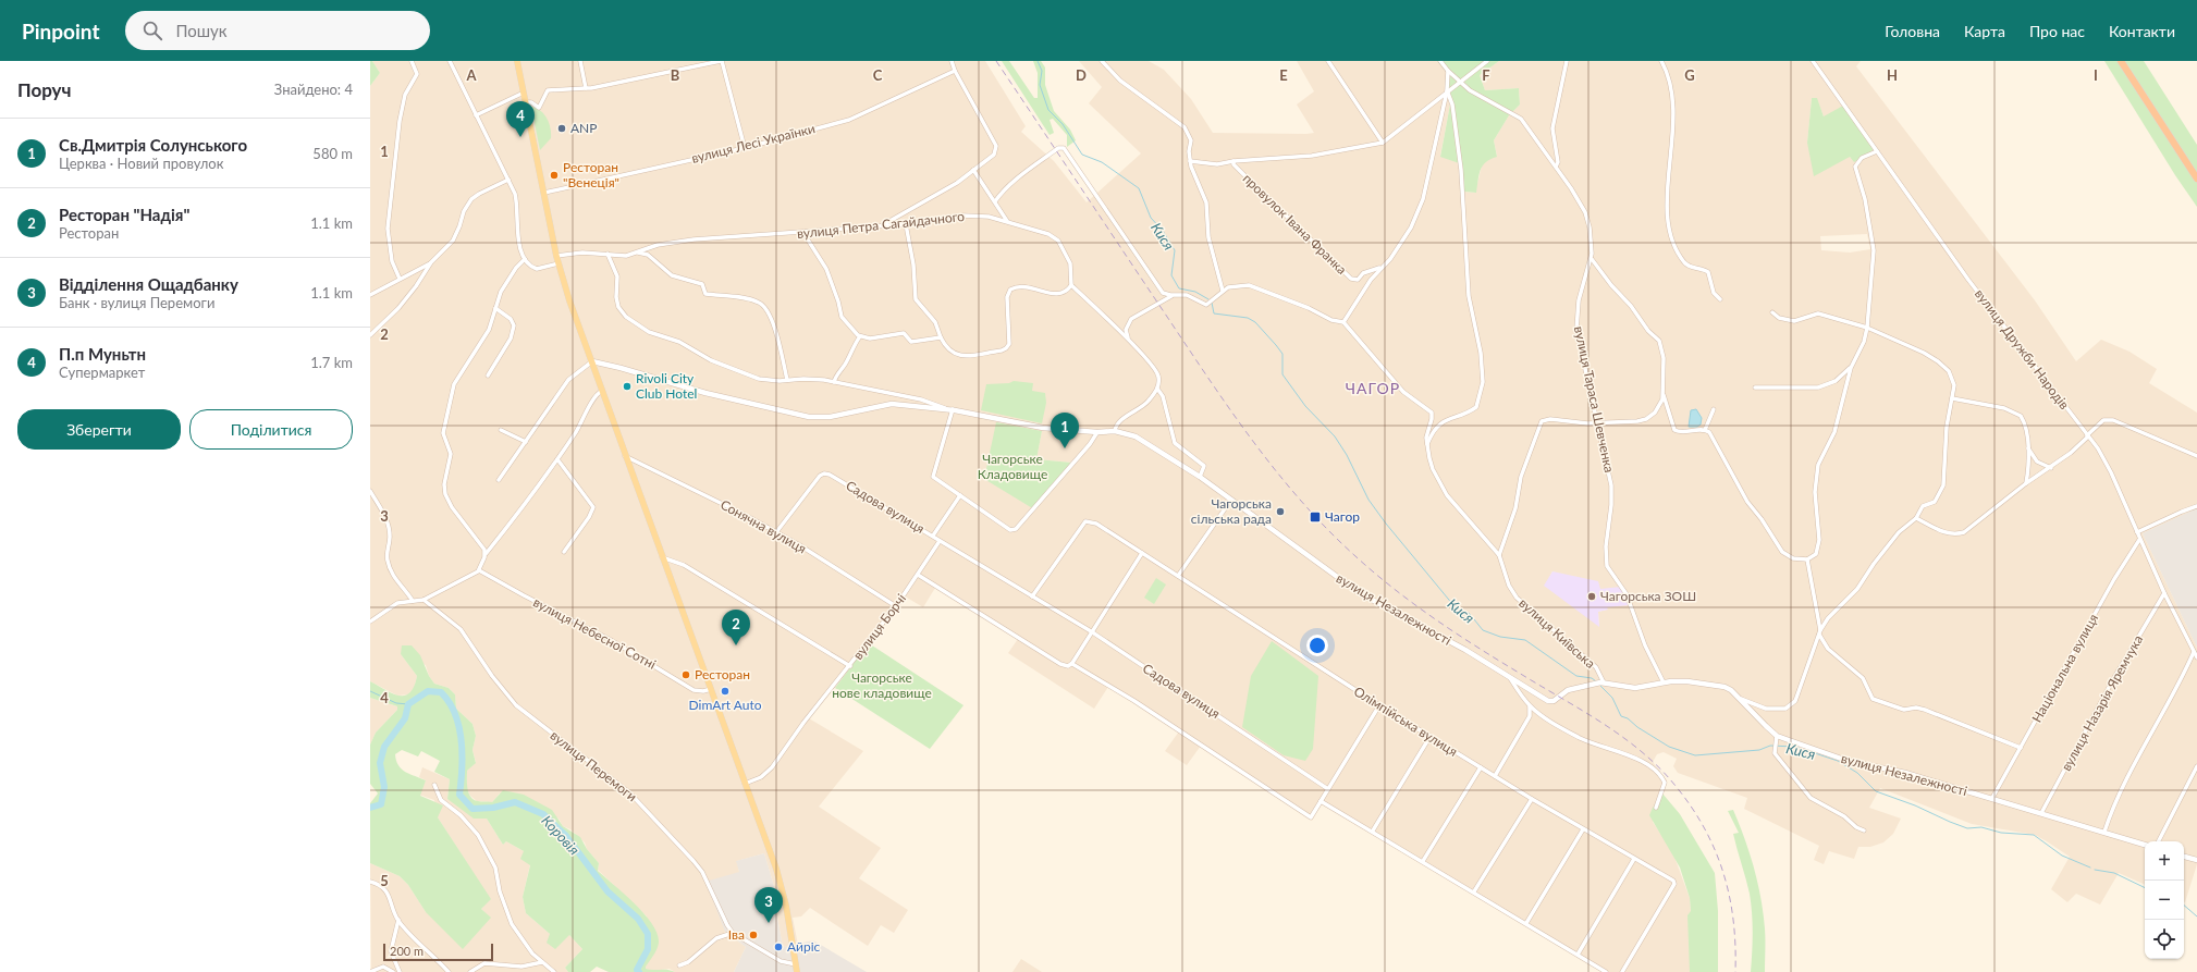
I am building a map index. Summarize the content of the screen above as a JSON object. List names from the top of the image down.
{
  "streets": {
    "street": [
      "вулиця Лесі Українки",
      "провулок Івана Франка",
      "вулиця Петра Сагайдачного",
      "вулиця Дружби Народів",
      "вулиця Тараса Шевченка",
      "Садова вулиця",
      "Сонячна вулиця",
      "вулиця Незалежності",
      "вулиця Борчі",
      "вулиця Небесної Сотні",
      "вулиця Київська",
      "Національна вулиця",
      "вулиця Назарія Яремчука",
      "Олімпійська вулиця",
      "вулиця Перемоги"
    ]
  },
  "crossings": [
    ["вулиця Дружби Народів", "Національна вулиця"],
    ["вулиця Дружби Народів", "вулиця Назарія Яремчука"],
    ["вулиця Тараса Шевченка", "вулиця Незалежності"],
    ["Садова вулиця", "Сонячна вулиця"],
    ["Садова вулиця", "вулиця Борчі"],
    ["Садова вулиця", "Олімпійська вулиця"],
    ["Сонячна вулиця", "вулиця Борчі"],
    ["вулиця Незалежності", "вулиця Київська"],
    ["вулиця Незалежності", "Національна вулиця"],
    ["вулиця Незалежності", "вулиця Назарія Яремчука"]
  ],
  "districts": ["ЧАГОР"],
  "water": ["Кися", "Коровія"],
  "parks": ["Чагорське Кладовище", "Чагорське нове кладовище"],
  "places": {
    "other": [
      "ANP",
      "Ресторан \"Венеція\"",
      "Rivoli Сity Сlub Hotel",
      "Чагорська сільська рада",
      "Чагорська ЗОШ",
      "Ресторан",
      "DimArt Auto",
      "Іва",
      "Айріс"
    ],
    "transit": ["Чагор"]
  },
  "scale_bar": "200 m",
  "page": {
    "header": "Pinpoint",
    "search": "Пошук",
    "nav": [
      "Головна",
      "Карта",
      "Про нас",
      "Контакти"
    ],
    "heading": ["Поруч", "Знайдено: 4"],
    "pins": [
      "4",
      "1",
      "2",
      "3"
    ],
    "list": [
      {
        "mark": "1",
        "name": "Св.Дмитрія Солунського",
        "note": "Церква · Новий провулок",
        "value": "580 m"
      },
      {
        "mark": "2",
        "name": "Ресторан \"Надія\"",
        "note": "Ресторан",
        "value": "1.1 km"
      },
      {
        "mark": "3",
        "name": "Відділення Ощадбанку",
        "note": "Банк · вулиця Перемоги",
        "value": "1.1 km"
      },
      {
        "mark": "4",
        "name": "П.п Муньтн",
        "note": "Супермаркет",
        "value": "1.7 km"
      }
    ],
    "buttons": ["Зберегти", "Поділитися"],
    "map_buttons": ["+", "−"],
    "scale": "200 m"
  },
  "grid": {
    "columns": [
      "A",
      "B",
      "C",
      "D",
      "E",
      "F",
      "G",
      "H",
      "I"
    ],
    "rows": [
      "1",
      "2",
      "3",
      "4",
      "5"
    ]
  }
}
